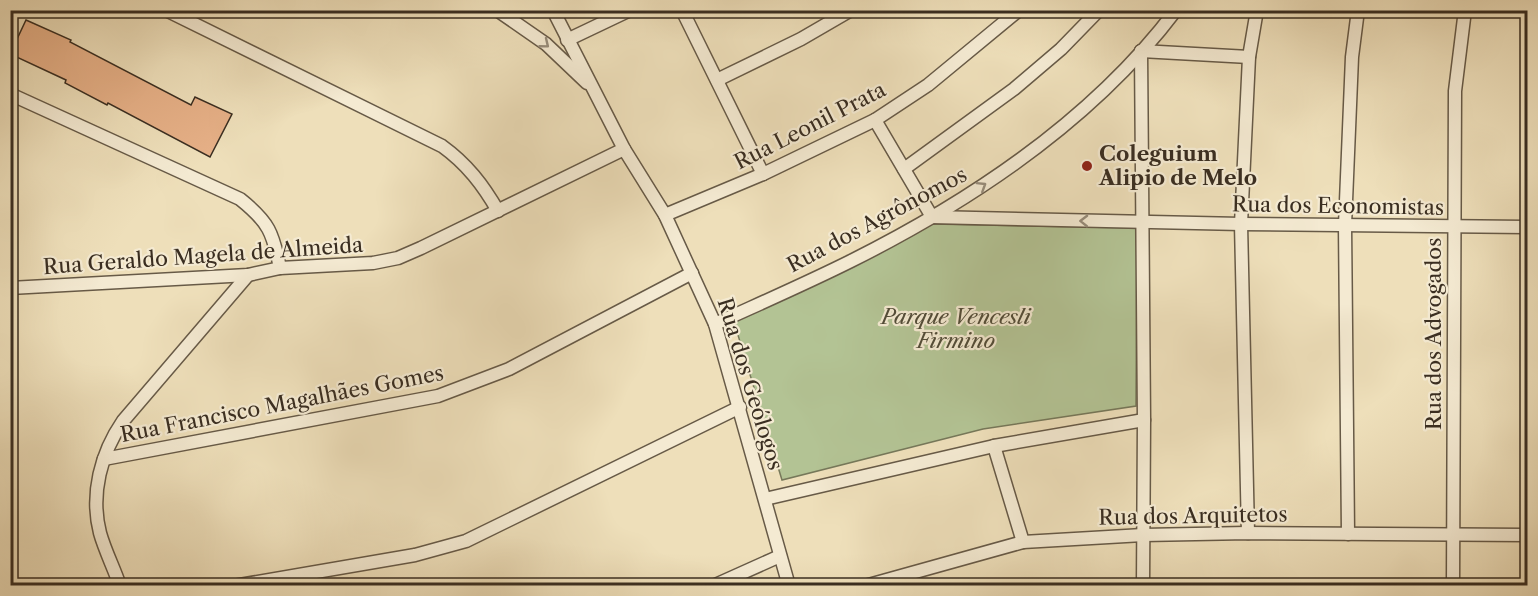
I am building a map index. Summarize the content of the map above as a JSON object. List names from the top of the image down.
{
  "streets": {
    "street": [
      "Rua Leonil Prata",
      "Rua dos Economistas",
      "Rua dos Agrônomos",
      "Rua Geraldo Magela de Almeida",
      "Rua dos Advogados",
      "Rua dos Geólogos",
      "Rua Francisco Magalhães Gomes",
      "Rua dos Arquitetos"
    ]
  },
  "crossings": [
    ["Rua Leonil Prata", "Rua dos Geólogos"],
    ["Rua dos Economistas", "Rua dos Agrônomos"],
    ["Rua dos Economistas", "Rua dos Advogados"],
    ["Rua dos Agrônomos", "Rua dos Geólogos"],
    ["Rua Geraldo Magela de Almeida", "Rua dos Geólogos"],
    ["Rua dos Advogados", "Rua dos Arquitetos"],
    ["Rua dos Geólogos", "Rua Francisco Magalhães Gomes"]
  ],
  "one_way": ["Rua dos Economistas"],
  "parks": ["Parque Vencesli Firmino"],
  "places": ["Coleguium Alipio de Melo"]
}
